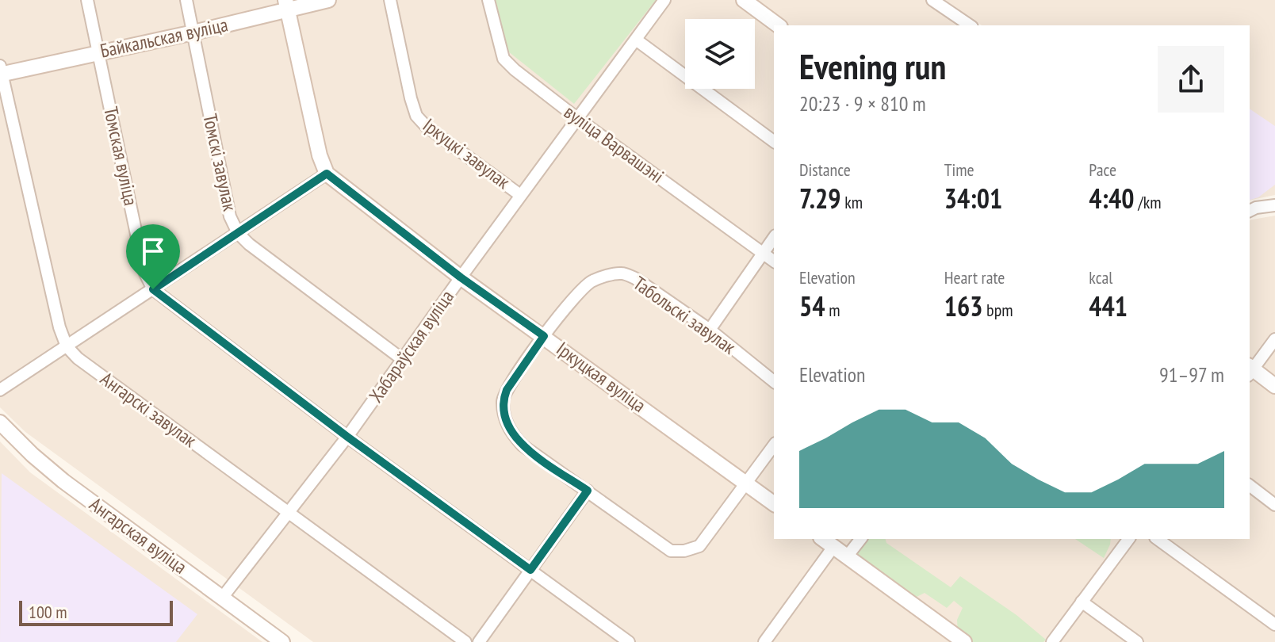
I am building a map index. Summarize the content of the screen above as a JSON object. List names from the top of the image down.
{
  "streets": {
    "street": [
      "Байкальская вуліца",
      "вуліца Варвашэні",
      "Іркуцкі завулак",
      "Томская вуліца",
      "Томскі завулак",
      "Табольскі завулак",
      "Хабараўская вуліца",
      "Іркуцкая вуліца",
      "Ангарскі завулак",
      "Ангарская вуліца"
    ]
  },
  "crossings": [
    ["Байкальская вуліца", "Томская вуліца"],
    ["Байкальская вуліца", "Томскі завулак"],
    ["вуліца Варвашэні", "Хабараўская вуліца"],
    ["Іркуцкі завулак", "Хабараўская вуліца"],
    ["Томскі завулак", "Хабараўская вуліца"],
    ["Табольскі завулак", "Іркуцкая вуліца"],
    ["Хабараўская вуліца", "Іркуцкая вуліца"],
    ["Хабараўская вуліца", "Ангарскі завулак"],
    ["Хабараўская вуліца", "Ангарская вуліца"]
  ],
  "scale_bar": "100 m",
  "page": {
    "heading": ["Evening run", "20:23 · 9 × 810 m"],
    "stats": [
      ["Distance", "7.29 km"],
      ["Time", "34:01"],
      ["Pace", "4:40 /km"],
      ["Elevation", "54 m"],
      ["Heart rate", "163 bpm"],
      ["kcal", "441"]
    ],
    "chart": ["Elevation", "91–97 m"],
    "scale": "100 m"
  }
}
